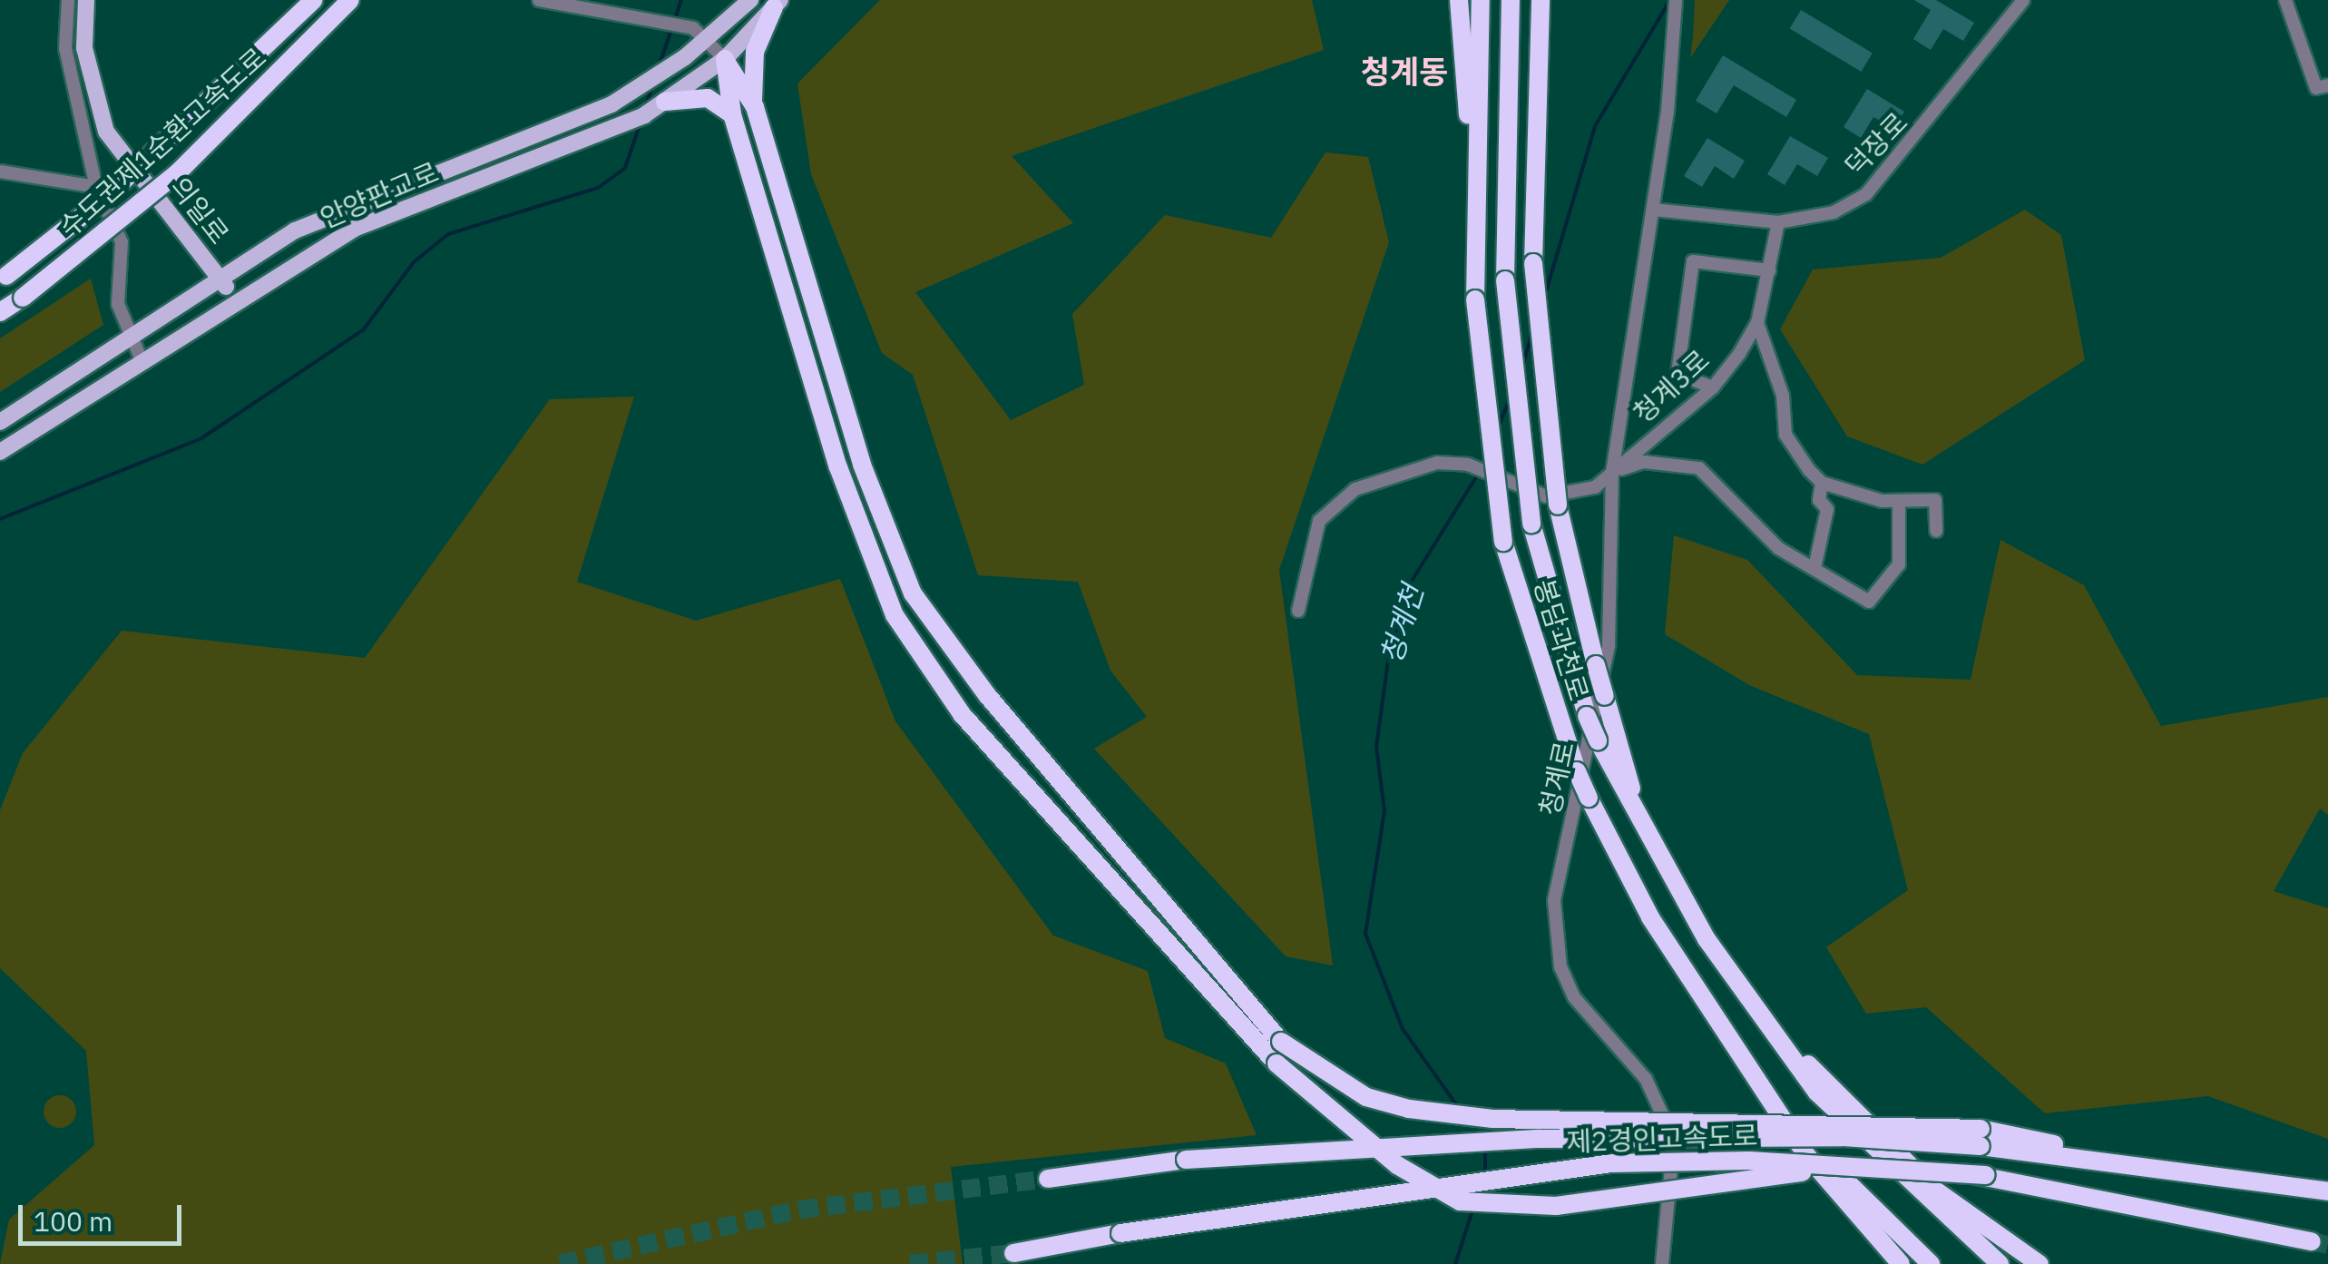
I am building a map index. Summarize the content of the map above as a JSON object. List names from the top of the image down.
{
  "streets": {
    "highway": ["수도권제1순환고속도로", "봉담과천로", "제2경인고속도로"],
    "main road": ["안양판교로", "의일로"],
    "street": ["덕장로", "청계3로", "청계로"]
  },
  "crossings": [
    ["덕장로", "청계3로"],
    ["덕장로", "청계로"],
    ["안양판교로", "의일로"],
    ["청계3로", "청계로"]
  ],
  "districts": ["청계동"],
  "water": ["청계천"],
  "scale_bar": "100 m"
}
